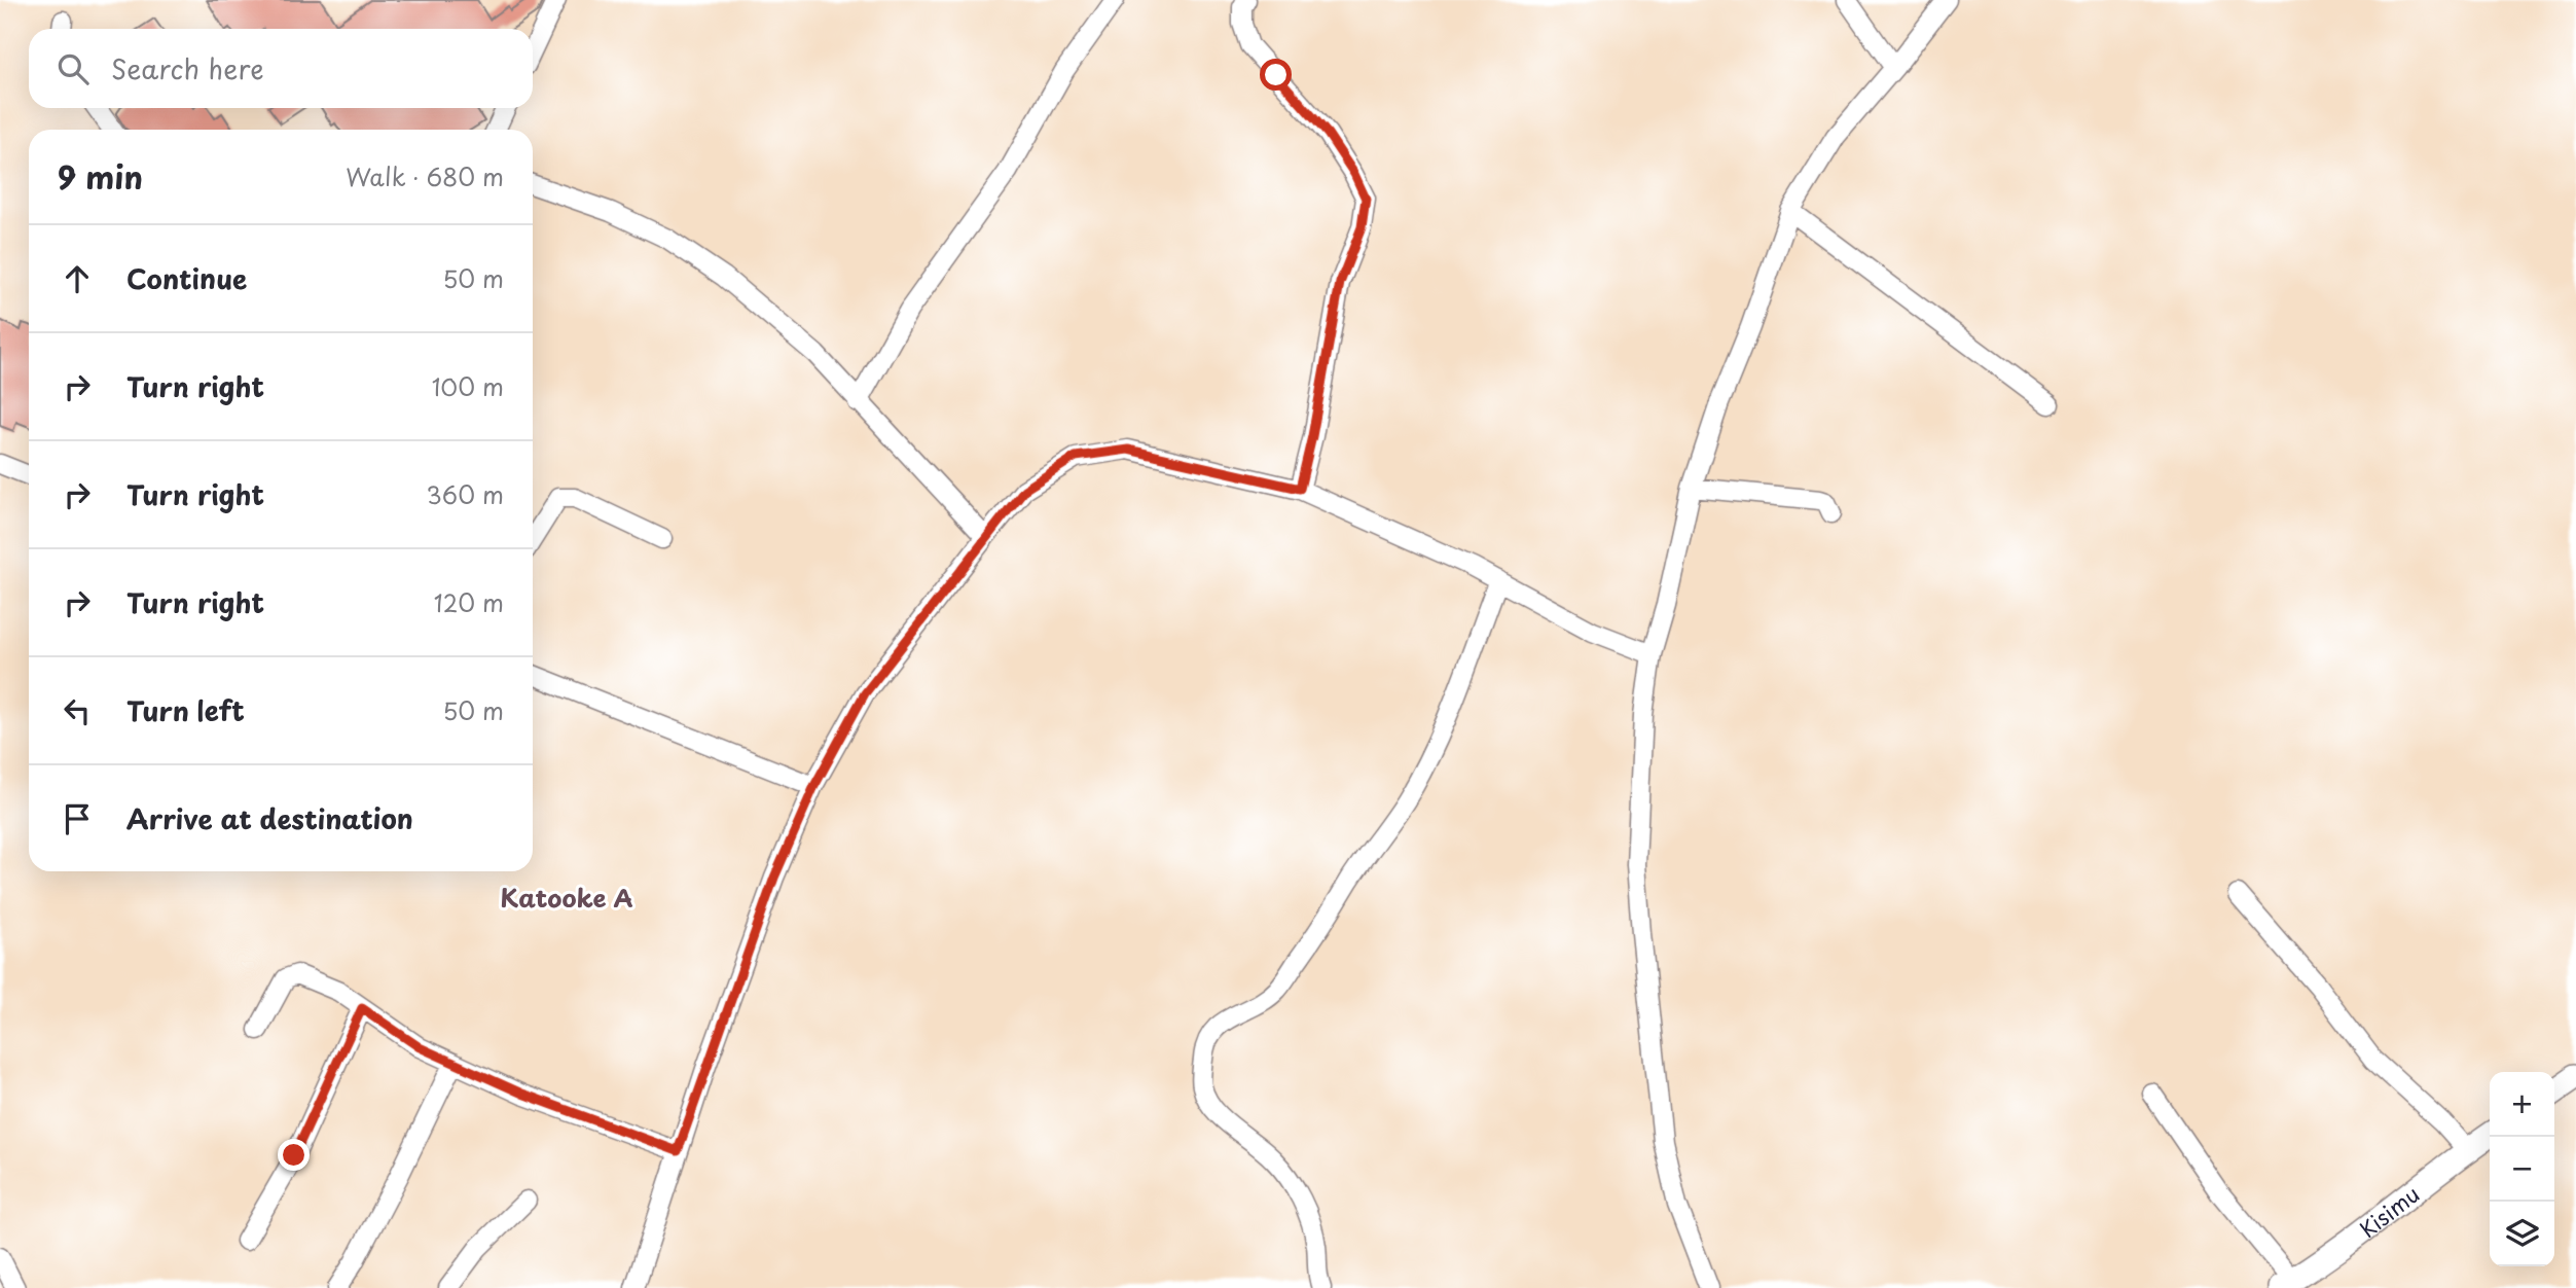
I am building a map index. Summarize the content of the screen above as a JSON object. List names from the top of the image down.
{
  "streets": {
    "street": ["Kisimu"]
  },
  "districts": ["Katooke A"],
  "page": {
    "search": "Search here",
    "heading": ["9 min", "Walk · 680 m"],
    "list": [
      ["Continue", "50 m"],
      ["Turn right", "100 m"],
      ["Turn right", "360 m"],
      ["Turn right", "120 m"],
      ["Turn left", "50 m"],
      "Arrive at destination"
    ],
    "map_buttons": ["+", "−"]
  }
}
